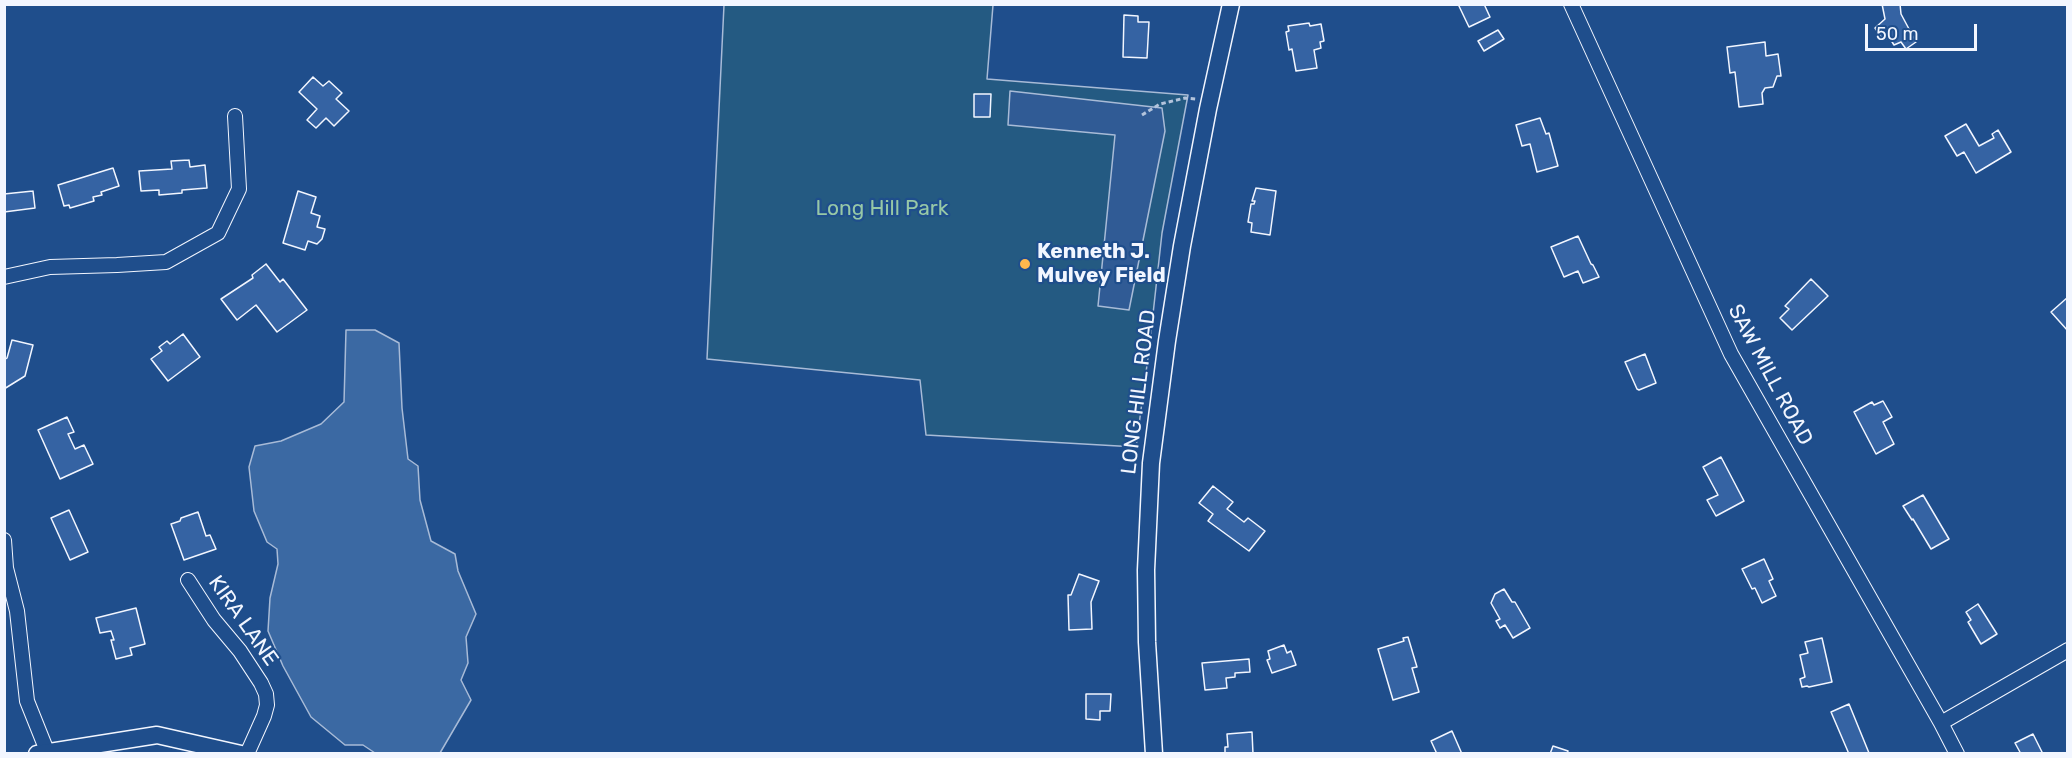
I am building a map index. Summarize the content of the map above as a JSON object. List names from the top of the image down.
{
  "streets": {
    "street": ["SAW MILL ROAD", "LONG HILL ROAD", "KIRA LANE"]
  },
  "parks": ["Long Hill Park"],
  "places": ["Kenneth J. Mulvey Field"],
  "scale_bar": "50 m"
}
